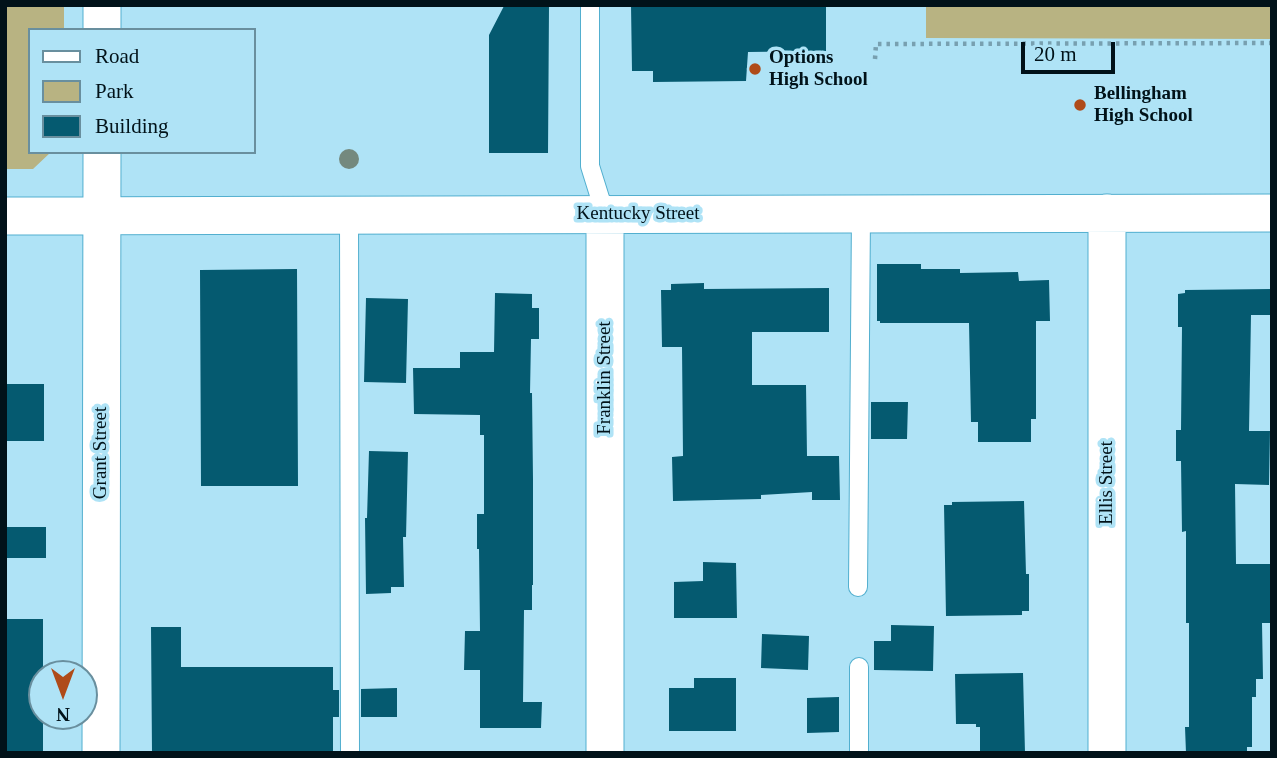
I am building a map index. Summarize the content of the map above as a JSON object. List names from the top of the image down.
{
  "streets": {
    "street": [
      "Kentucky Street",
      "Franklin Street",
      "Grant Street",
      "Ellis Street"
    ]
  },
  "crossings": [
    ["Kentucky Street", "Franklin Street"],
    ["Kentucky Street", "Grant Street"],
    ["Kentucky Street", "Ellis Street"]
  ],
  "places": ["Options High School", "Bellingham High School"],
  "legend": ["Road", "Park", "Building"],
  "scale_bar": "20 m",
  "north": "bottom"
}
